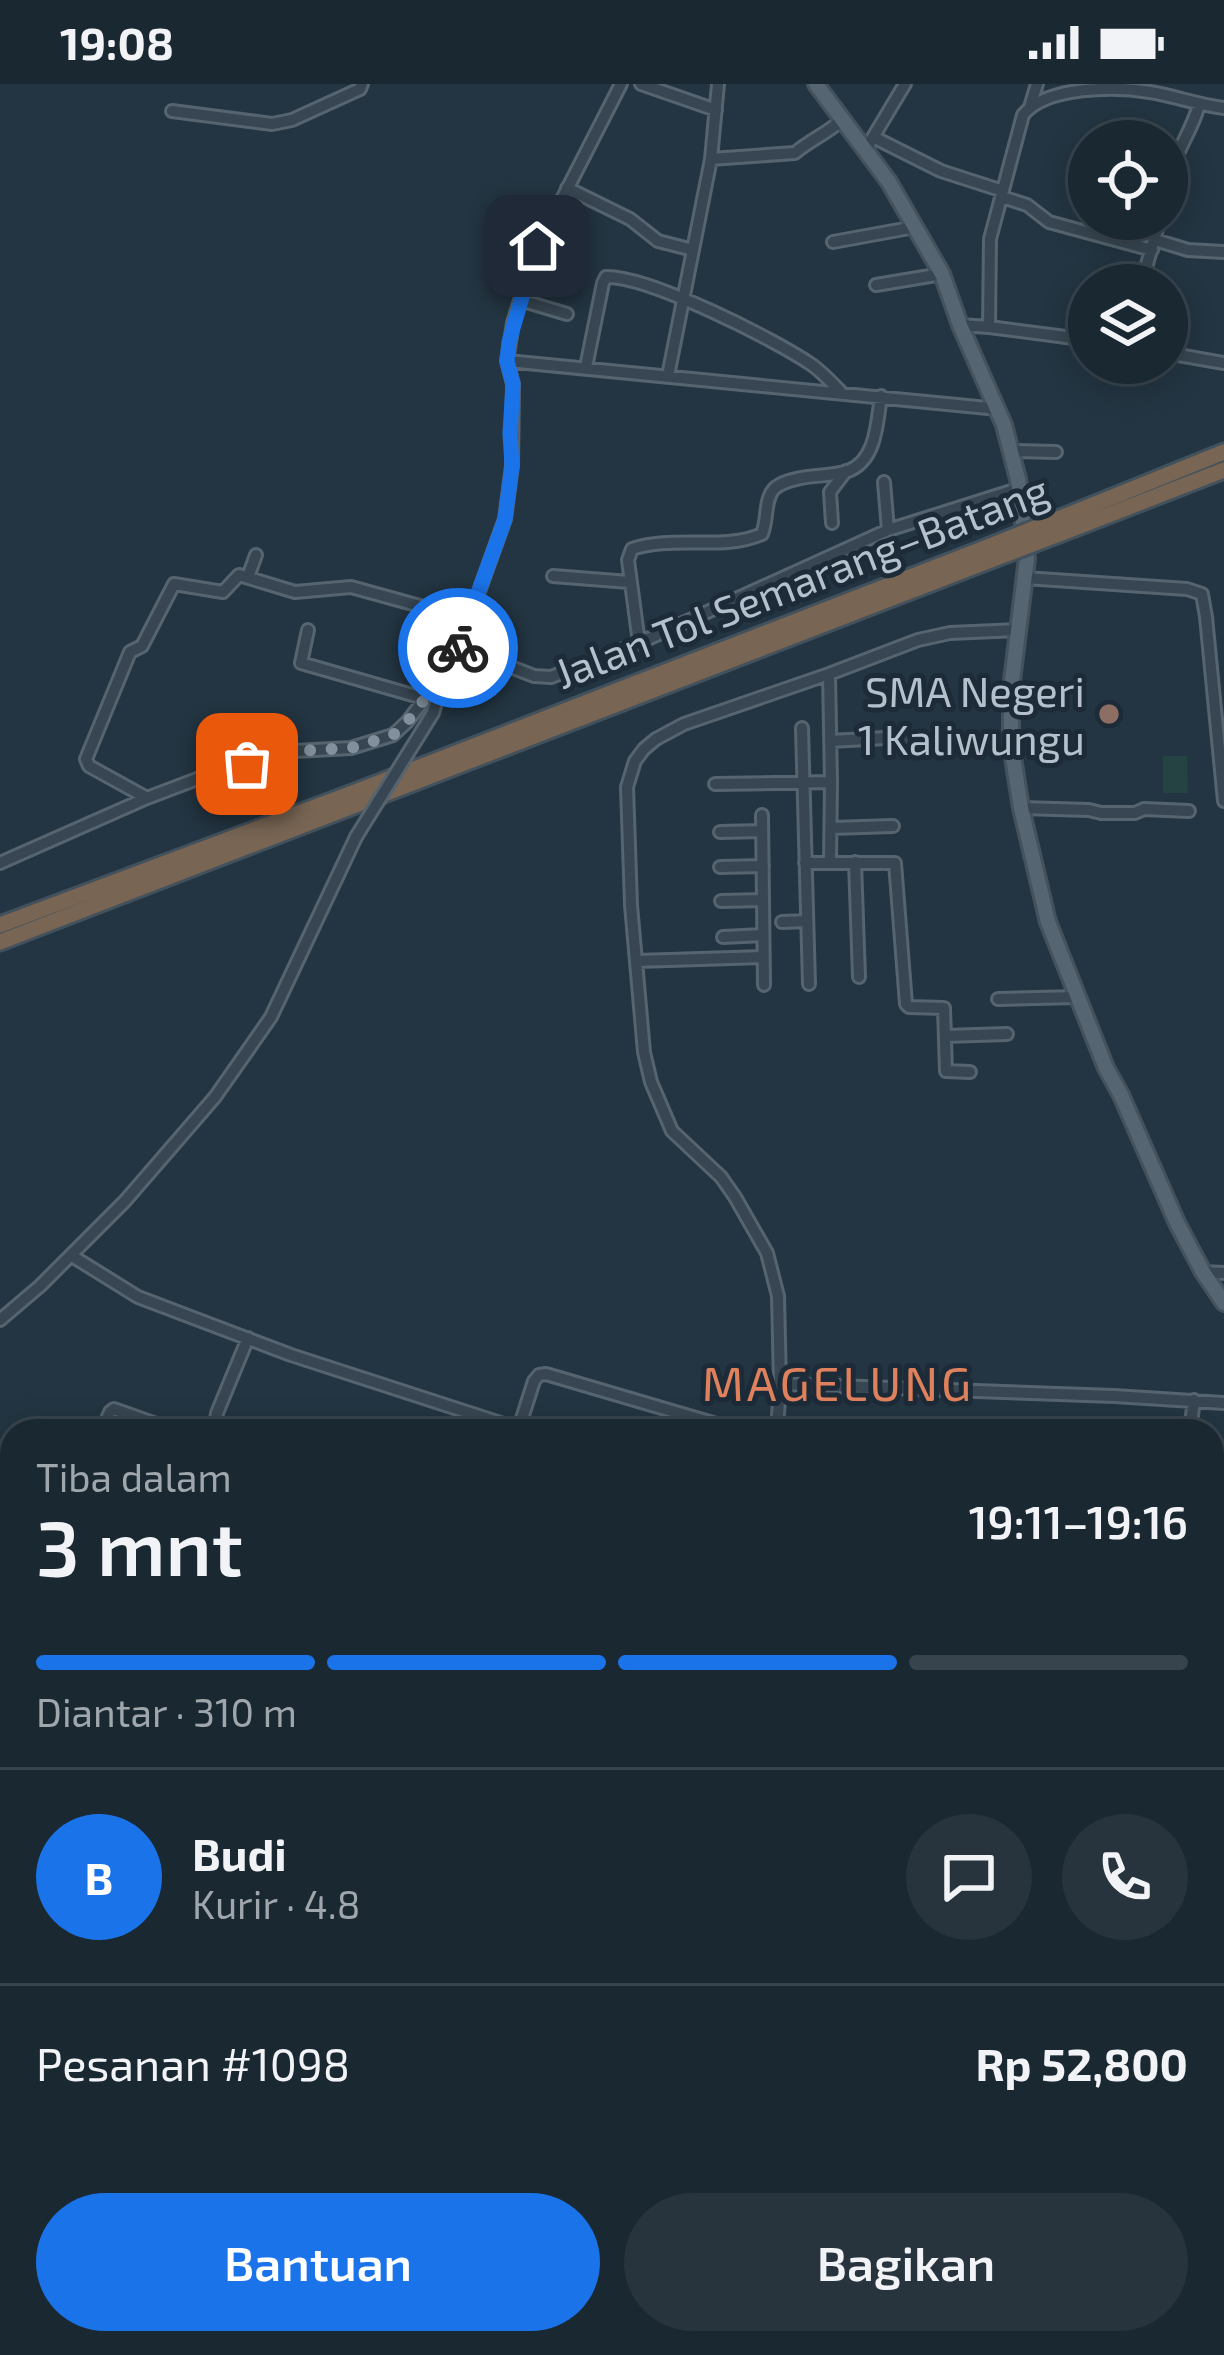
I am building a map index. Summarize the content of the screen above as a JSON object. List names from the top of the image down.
{
  "streets": {
    "highway": ["Jalan Tol Semarang–Batang"]
  },
  "districts": ["MAGELUNG"],
  "places": ["SMA Negeri 1 Kaliwungu"],
  "page": {
    "status": "19:08",
    "heading": ["3 mnt", "Tiba dalam", "19:11–19:16"],
    "panel": [
      "Budi",
      "Kurir · 4.8",
      "Pesanan #1098",
      "Rp 52,800"
    ],
    "bar": "Diantar · 310 m",
    "round": "B",
    "buttons": ["Bantuan", "Bagikan"]
  }
}
